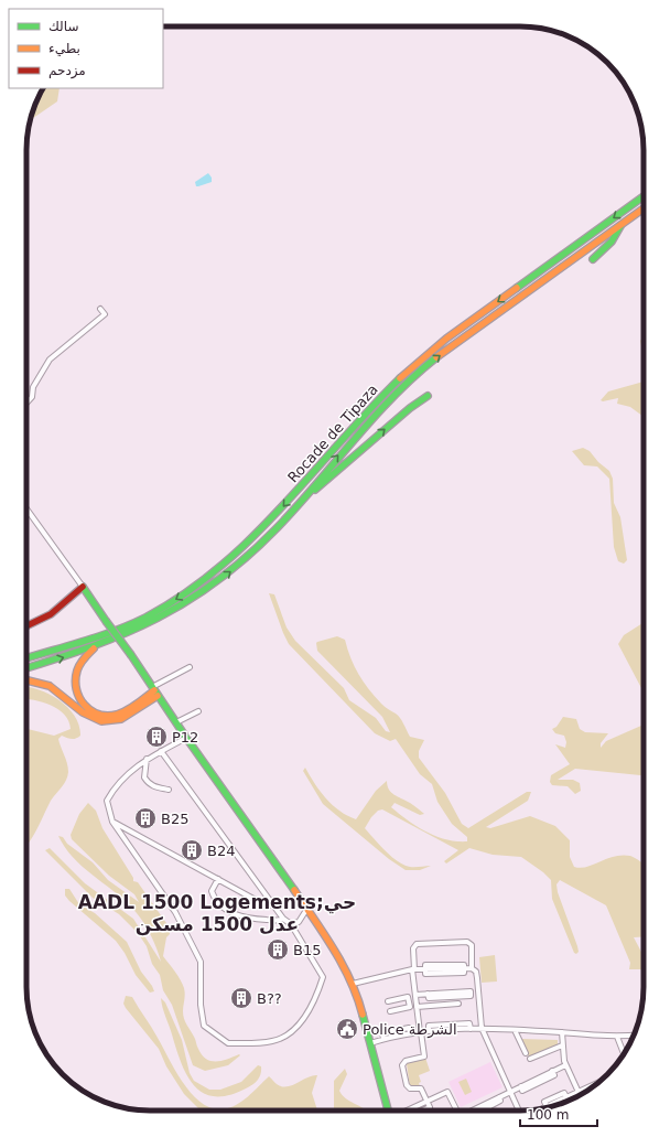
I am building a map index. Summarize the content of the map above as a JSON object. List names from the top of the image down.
{
  "streets": {
    "main road": ["Rocade de Tipaza"]
  },
  "districts": ["AADL 1500 Logements;حي عدل 1500 مسكن"],
  "places": {
    "building": [
      "P12",
      "B25",
      "B24",
      "B15",
      "B??"
    ],
    "public building": ["Police الشرطة"]
  },
  "legend": ["سالك", "بطيء", "مزدحم"],
  "scale_bar": "100 m"
}
